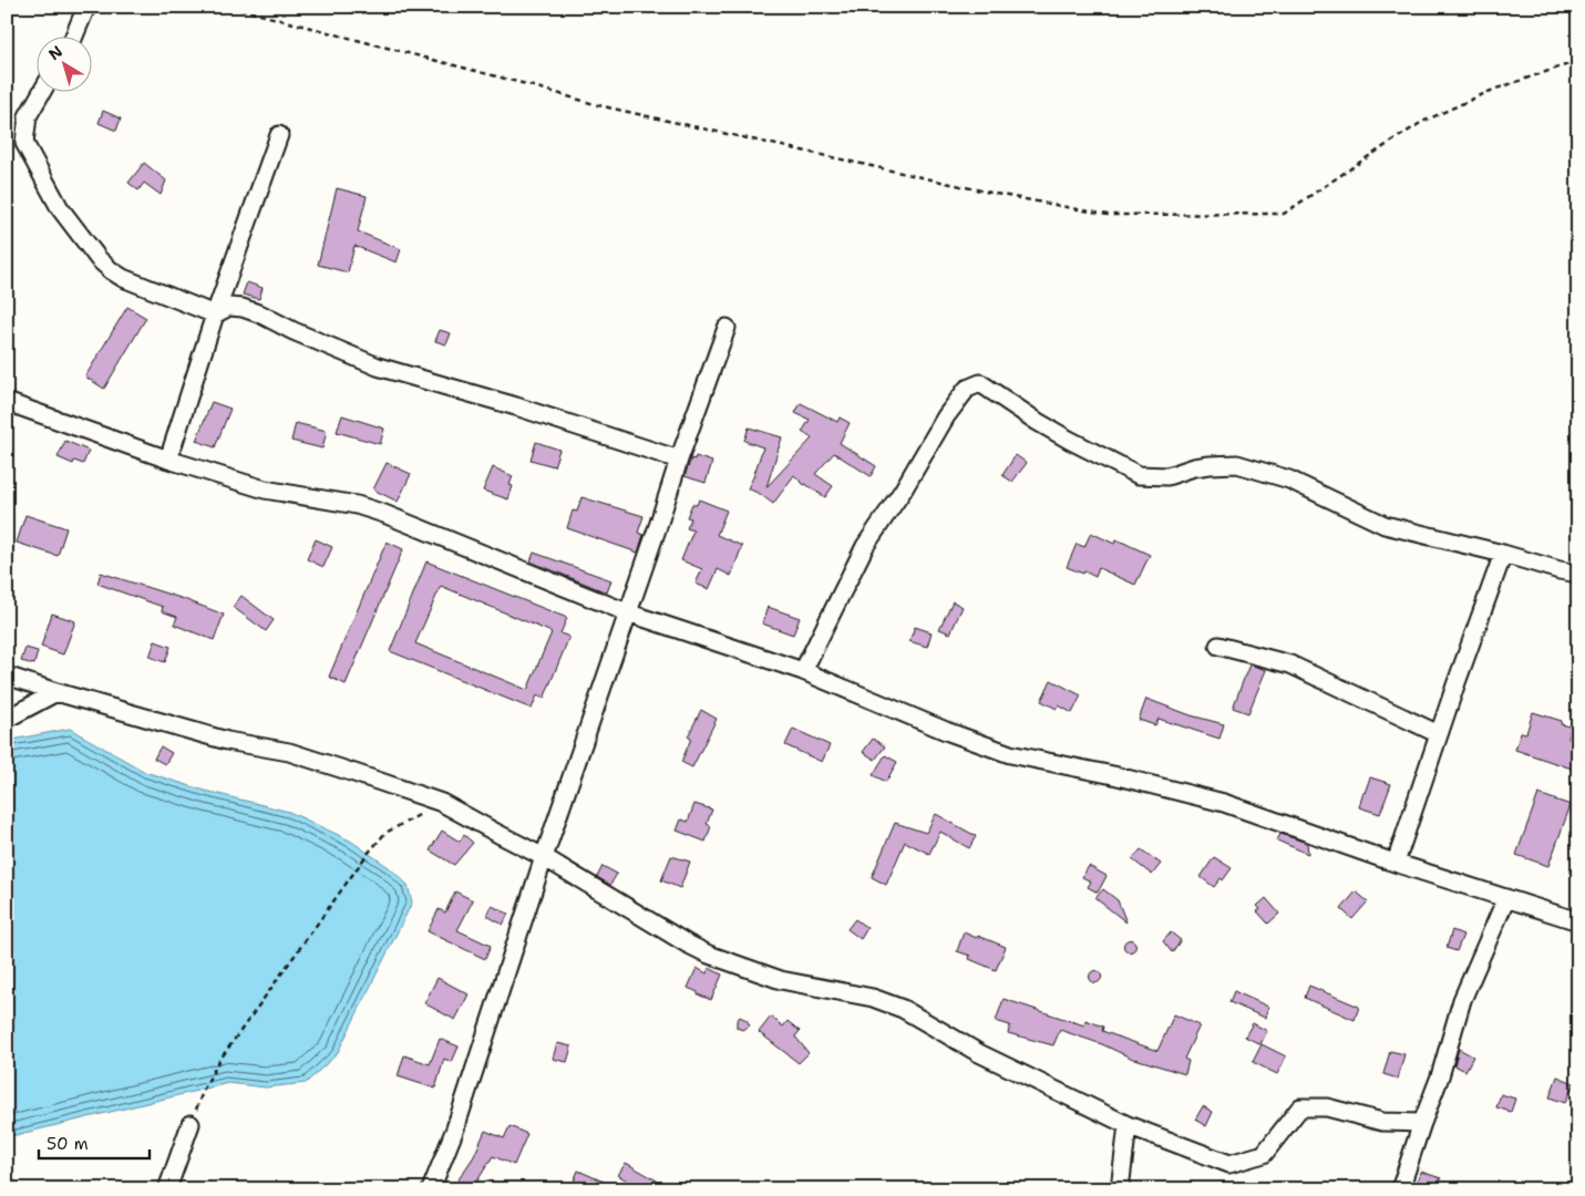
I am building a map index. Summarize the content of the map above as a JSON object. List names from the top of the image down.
{
  "scale_bar": "50 m",
  "north": "top left"
}
